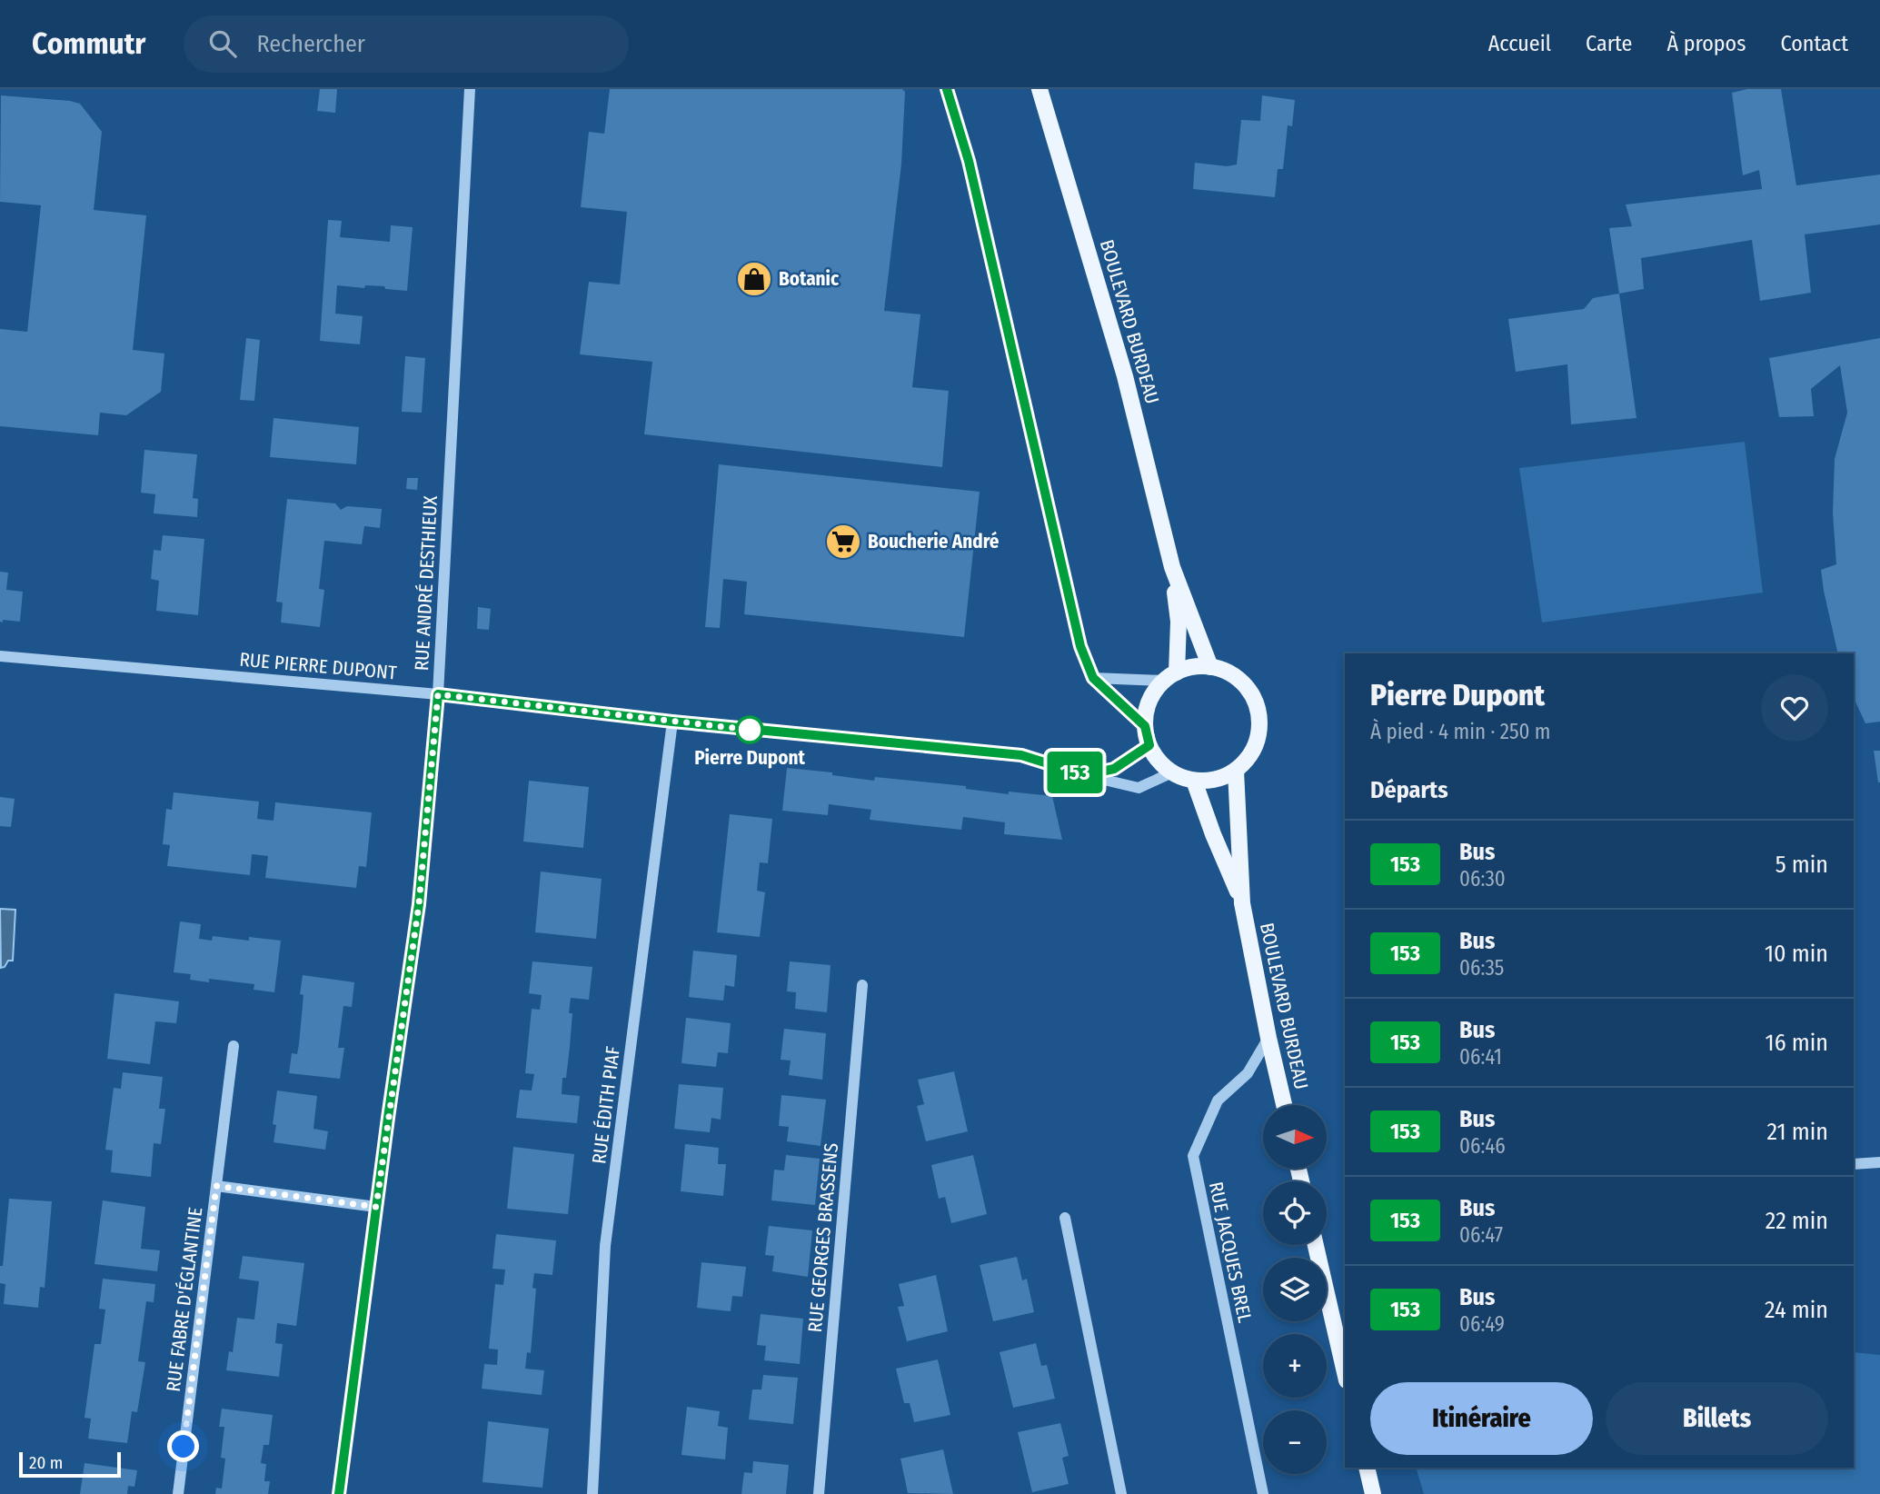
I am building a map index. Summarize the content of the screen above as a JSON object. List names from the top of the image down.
{
  "streets": {
    "main road": ["BOULEVARD BURDEAU"],
    "street": [
      "RUE ANDRÉ DESTHIEUX",
      "RUE PIERRE DUPONT",
      "RUE ÉDITH PIAF",
      "RUE GEORGES BRASSENS",
      "RUE JACQUES BREL",
      "RUE FABRE D'ÉGLANTINE"
    ]
  },
  "crossings": [
    ["BOULEVARD BURDEAU", "RUE PIERRE DUPONT"],
    ["BOULEVARD BURDEAU", "RUE JACQUES BREL"],
    ["RUE ANDRÉ DESTHIEUX", "RUE PIERRE DUPONT"],
    ["RUE ANDRÉ DESTHIEUX", "RUE FABRE D'ÉGLANTINE"],
    ["RUE PIERRE DUPONT", "RUE ÉDITH PIAF"]
  ],
  "places": {
    "shop": ["Botanic"],
    "supermarket": ["Boucherie André"],
    "other": ["Pierre Dupont"]
  },
  "lines": ["bus line 153"],
  "scale_bar": "20 m",
  "north": "right",
  "page": {
    "header": "Commutr",
    "search": "Rechercher",
    "nav": [
      "Accueil",
      "Carte",
      "À propos",
      "Contact"
    ],
    "on_map": "153",
    "heading": [
      ["Pierre Dupont", "À pied · 4 min · 250 m"],
      "Départs"
    ],
    "list": [
      {
        "mark": "153",
        "name": "Bus",
        "note": "06:30",
        "value": "5 min"
      },
      {
        "mark": "153",
        "name": "Bus",
        "note": "06:35",
        "value": "10 min"
      },
      {
        "mark": "153",
        "name": "Bus",
        "note": "06:41",
        "value": "16 min"
      },
      {
        "mark": "153",
        "name": "Bus",
        "note": "06:46",
        "value": "21 min"
      },
      {
        "mark": "153",
        "name": "Bus",
        "note": "06:47",
        "value": "22 min"
      },
      {
        "mark": "153",
        "name": "Bus",
        "note": "06:49",
        "value": "24 min"
      }
    ],
    "map_buttons": ["+", "−"],
    "buttons": ["Itinéraire", "Billets"],
    "scale": "20 m"
  }
}
